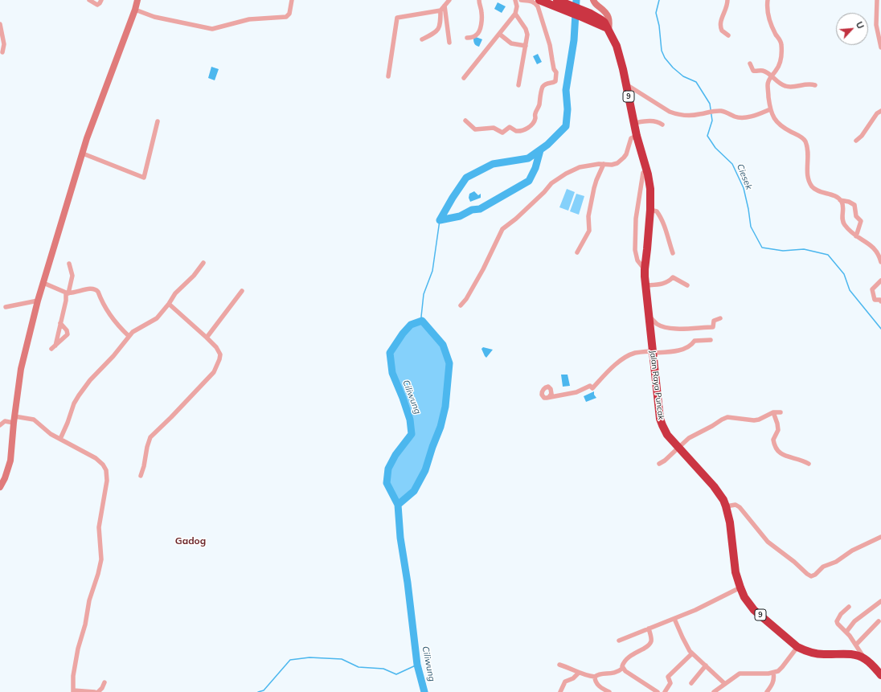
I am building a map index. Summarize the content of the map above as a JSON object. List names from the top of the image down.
{
  "streets": {
    "highway": ["9", "Jalan Raya Puncak"]
  },
  "districts": ["Gadog"],
  "water": ["Ciesek", "Ciliwung"],
  "north": "top right"
}
